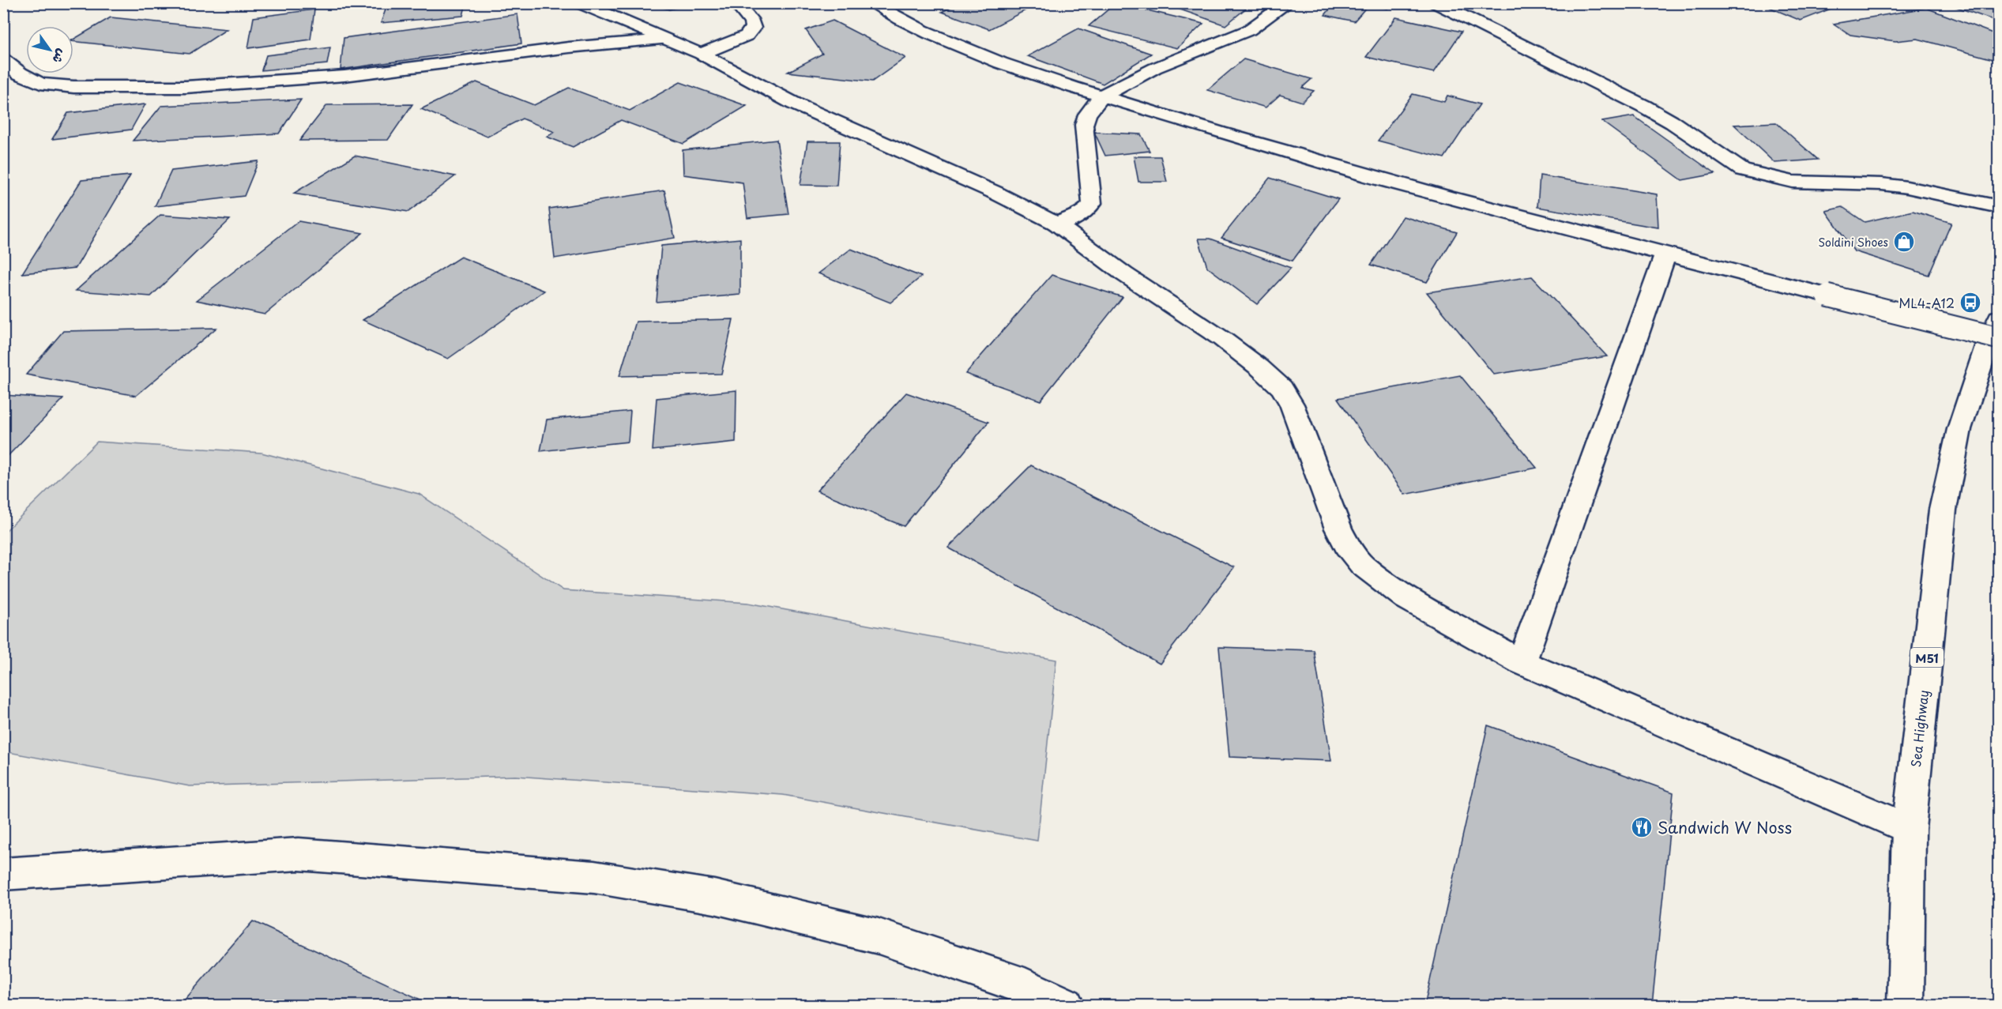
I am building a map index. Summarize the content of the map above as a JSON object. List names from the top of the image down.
{
  "streets": {
    "main road": ["M51", "Sea Highway"]
  },
  "places": {
    "shop": ["Soldini Shoes"],
    "bus stop": ["ML4-A12"],
    "restaurant": ["Sandwich W Noss"]
  },
  "north": "bottom right"
}
